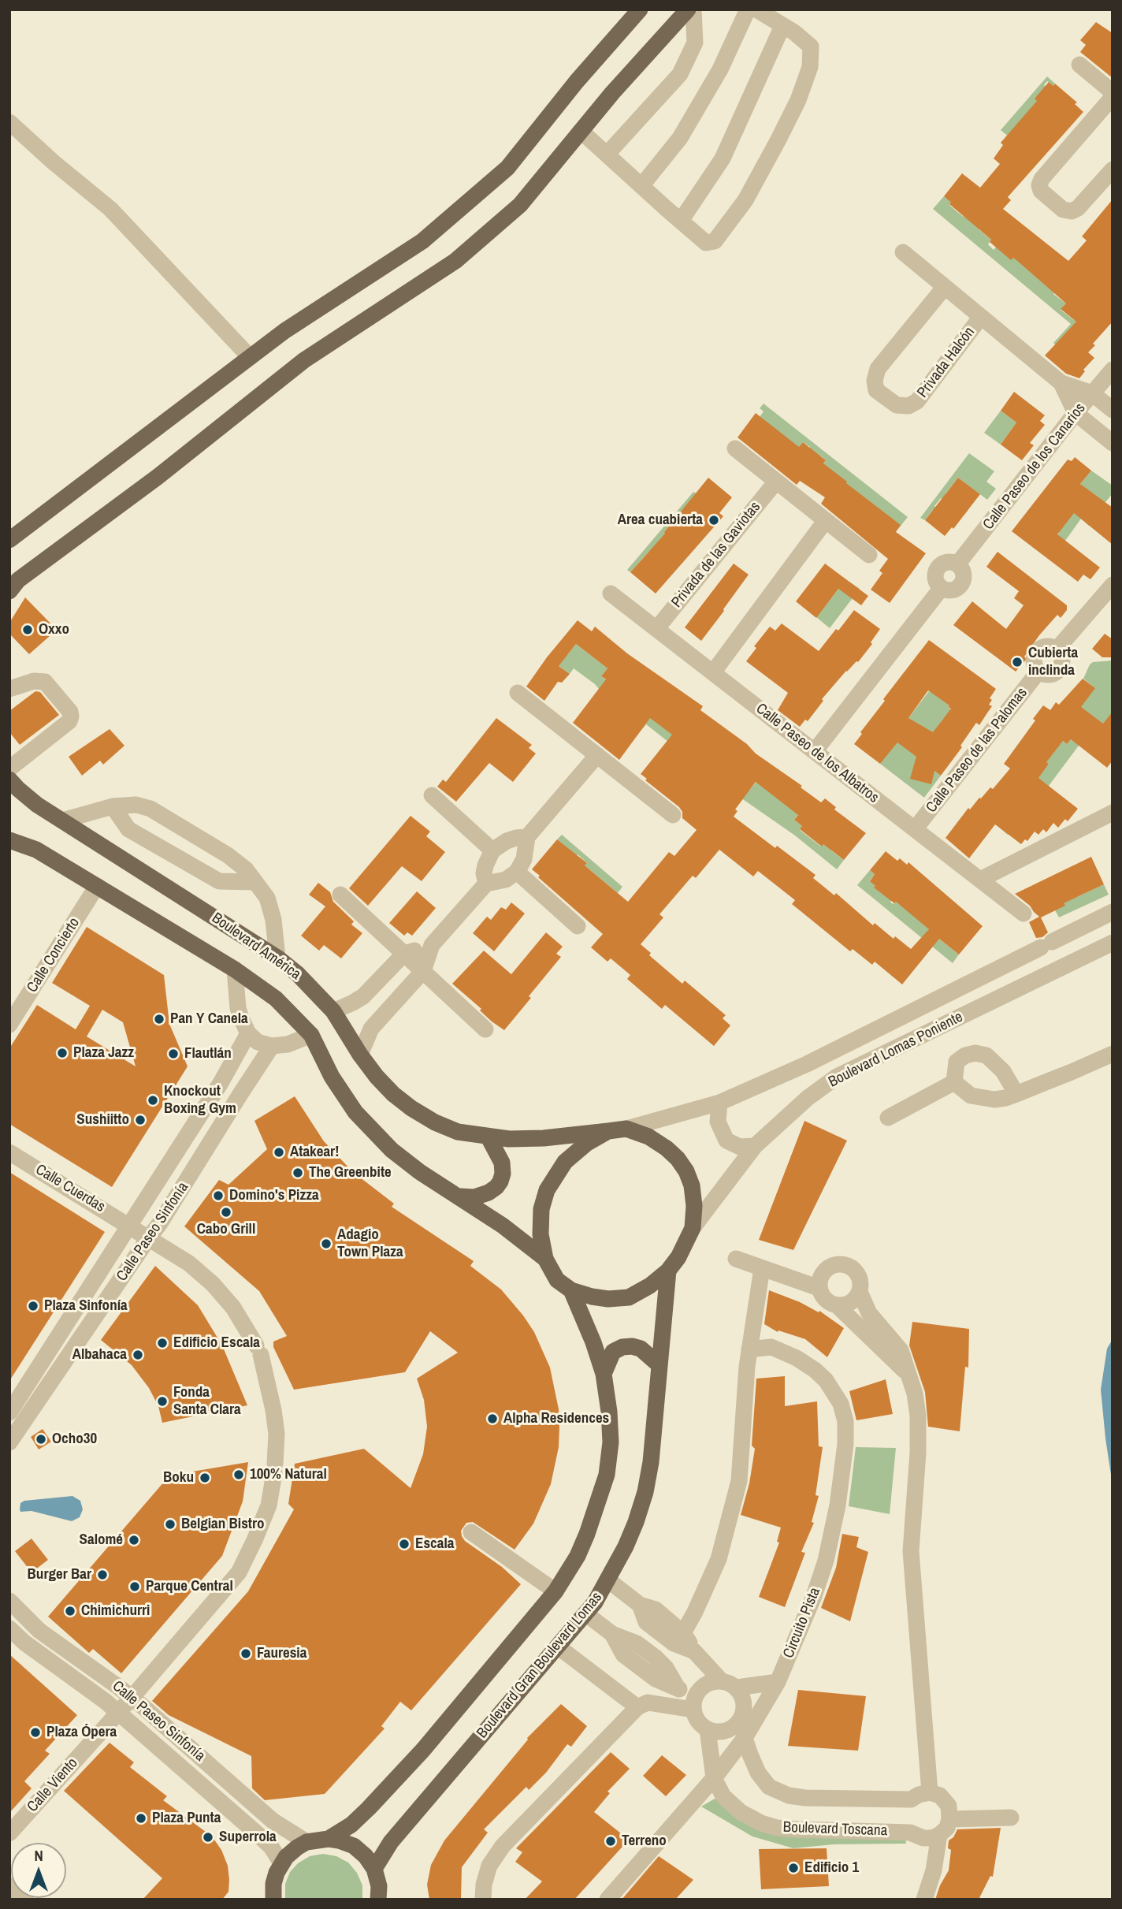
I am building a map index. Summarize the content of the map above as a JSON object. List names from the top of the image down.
{
  "streets": {
    "main road": ["Boulevard América", "Boulevard Gran Boulevard Lomas"],
    "street": [
      "Privada Halcón",
      "Calle Paseo de los Canarios",
      "Privada de las Gaviotas",
      "Calle Paseo de las Palomas",
      "Calle Paseo de los Albatros",
      "Calle Concierto",
      "Boulevard Lomas Poniente",
      "Calle Cuerdas",
      "Calle Paseo Sinfonía",
      "Circuito Pista",
      "Calle Viento",
      "Boulevard Toscana"
    ]
  },
  "crossings": [
    ["Calle Paseo de los Canarios", "Calle Paseo de los Albatros"],
    ["Privada de las Gaviotas", "Calle Paseo de los Albatros"],
    ["Calle Paseo de las Palomas", "Calle Paseo de los Albatros"],
    ["Boulevard América", "Calle Concierto"],
    ["Boulevard América", "Boulevard Lomas Poniente"],
    ["Boulevard América", "Boulevard Gran Boulevard Lomas"],
    ["Boulevard Lomas Poniente", "Boulevard Gran Boulevard Lomas"],
    ["Calle Cuerdas", "Calle Paseo Sinfonía"],
    ["Calle Cuerdas", "Calle Viento"],
    ["Calle Paseo Sinfonía", "Calle Viento"],
    ["Circuito Pista", "Boulevard Toscana"]
  ],
  "places": [
    "Area cuabierta",
    "Oxxo",
    "Cubierta inclinda",
    "Pan Y Canela",
    "Plaza Jazz",
    "Flautlán",
    "Knockout Boxing Gym",
    "Sushiitto",
    "Atakear!",
    "The Greenbite",
    "Domino's Pizza",
    "Cabo Grill",
    "Adagio Town Plaza",
    "Plaza Sinfonía",
    "Edificio Escala",
    "Albahaca",
    "Fonda Santa Clara",
    "Alpha Residences",
    "Ocho30",
    "100% Natural",
    "Boku",
    "Belgian Bistro",
    "Salomé",
    "Escala",
    "Burger Bar",
    "Parque Central",
    "Chimichurri",
    "Fauresia",
    "Plaza Ópera",
    "Plaza Punta",
    "Superrola",
    "Terreno",
    "Edificio 1"
  ],
  "north": "top"
}
